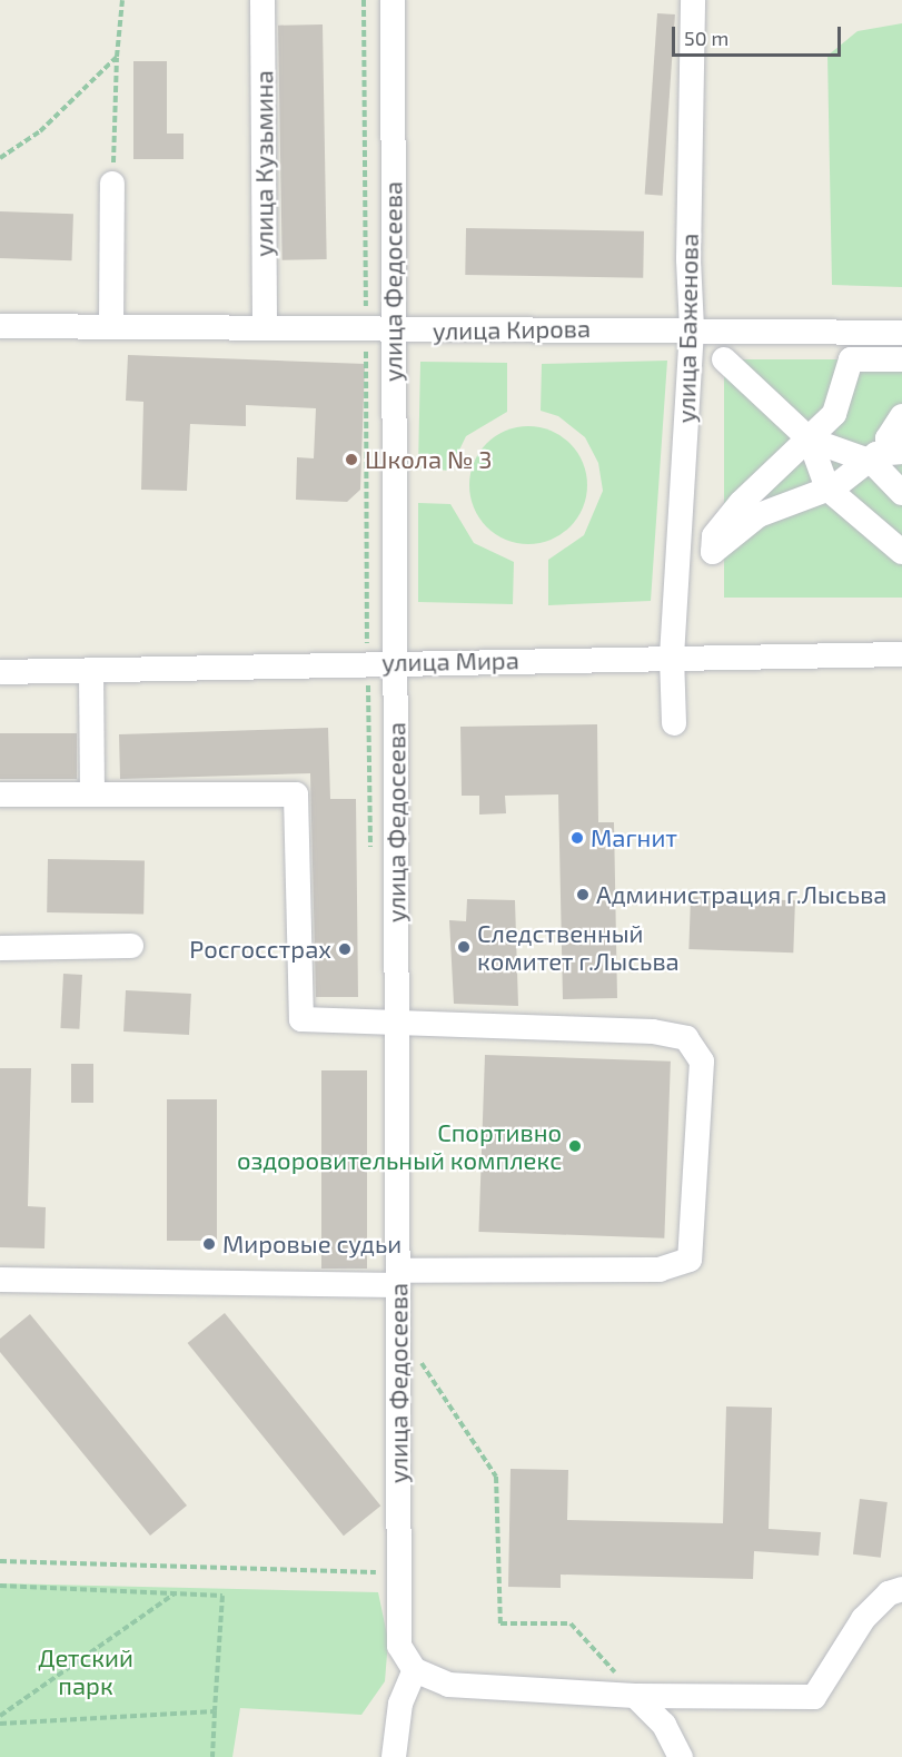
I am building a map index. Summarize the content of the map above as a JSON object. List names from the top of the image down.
{
  "streets": {
    "street": [
      "улица Кузьмина",
      "улица Федосеева",
      "улица Баженова",
      "улица Кирова",
      "улица Мира"
    ]
  },
  "crossings": [
    ["улица Кузьмина", "улица Кирова"],
    ["улица Федосеева", "улица Кирова"],
    ["улица Федосеева", "улица Мира"],
    ["улица Баженова", "улица Кирова"],
    ["улица Баженова", "улица Мира"]
  ],
  "parks": ["Детский парк"],
  "places": [
    "Школа № 3",
    "Магнит",
    "Администрация г.Лысьва",
    "Следственный комитет г.Лысьва",
    "Росгосстрах",
    "Спортивно оздоровительный комплекс",
    "Мировые судьи"
  ],
  "scale_bar": "50 m"
}
